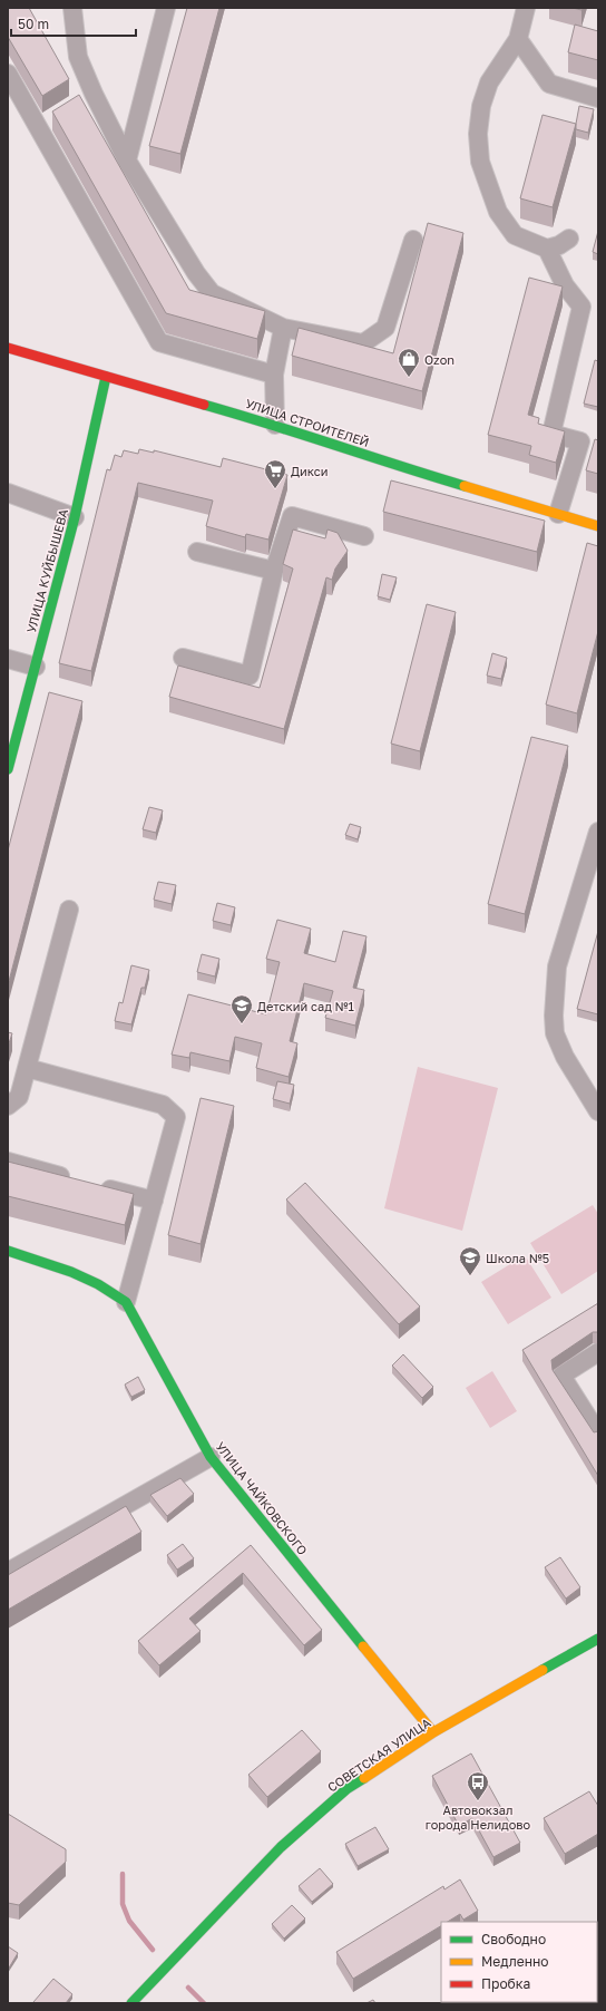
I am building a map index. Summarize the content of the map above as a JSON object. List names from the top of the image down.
{
  "streets": {
    "street": [
      "УЛИЦА СТРОИТЕЛЕЙ",
      "УЛИЦА КУЙБЫШЕВА",
      "УЛИЦА ЧАЙКОВСКОГО",
      "СОВЕТСКАЯ УЛИЦА"
    ]
  },
  "crossings": [
    ["УЛИЦА СТРОИТЕЛЕЙ", "УЛИЦА КУЙБЫШЕВА"],
    ["УЛИЦА ЧАЙКОВСКОГО", "СОВЕТСКАЯ УЛИЦА"]
  ],
  "places": {
    "shop": ["Ozon"],
    "supermarket": ["Дикси"],
    "school or university": ["Детский сад №1", "Школа №5"],
    "bus stop": ["Автовокзал города Нелидово"]
  },
  "legend": ["Свободно", "Медленно", "Пробка"],
  "scale_bar": "50 m"
}
